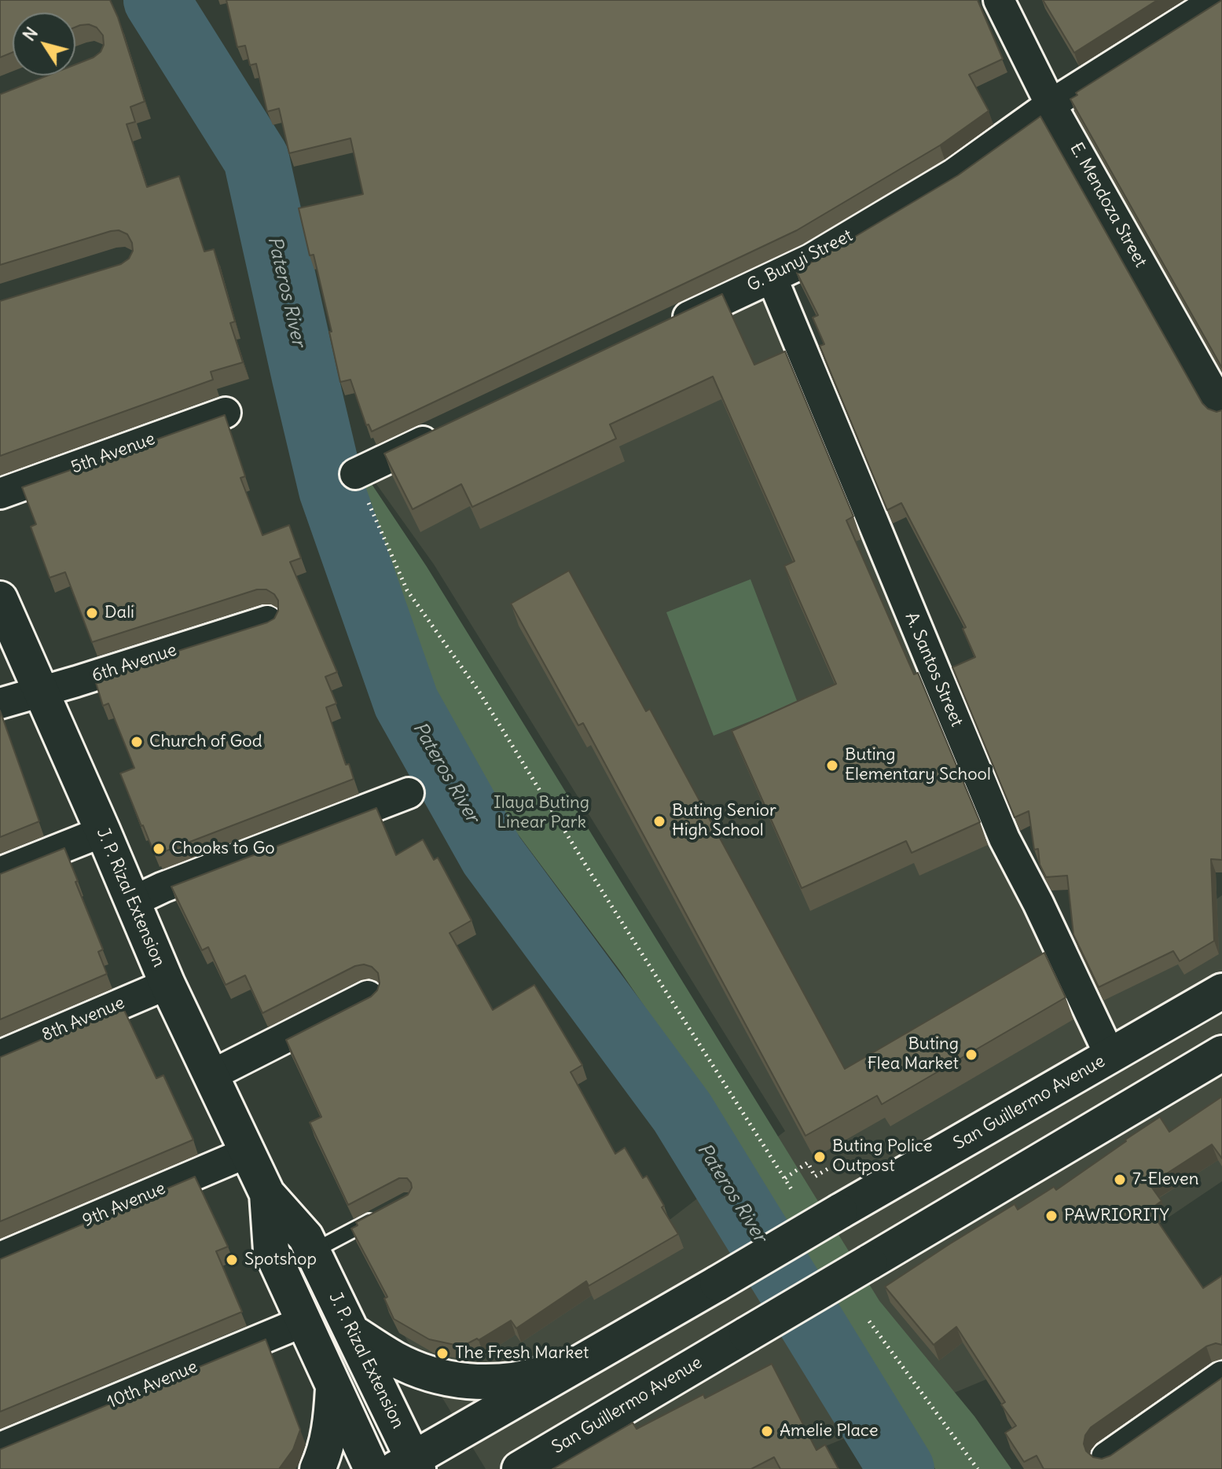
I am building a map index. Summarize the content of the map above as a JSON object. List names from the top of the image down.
{
  "streets": {
    "main road": ["J. P. Rizal Extension", "San Guillermo Avenue"],
    "street": [
      "E. Mendoza Street",
      "G. Bunyi Street",
      "5th Avenue",
      "6th Avenue",
      "A. Santos Street",
      "8th Avenue",
      "9th Avenue",
      "10th Avenue"
    ]
  },
  "crossings": [
    ["E. Mendoza Street", "G. Bunyi Street"],
    ["G. Bunyi Street", "A. Santos Street"],
    ["6th Avenue", "J. P. Rizal Extension"],
    ["A. Santos Street", "San Guillermo Avenue"],
    ["J. P. Rizal Extension", "8th Avenue"],
    ["J. P. Rizal Extension", "San Guillermo Avenue"],
    ["J. P. Rizal Extension", "9th Avenue"],
    ["J. P. Rizal Extension", "10th Avenue"]
  ],
  "water": ["Pateros River"],
  "parks": ["Ilaya Buting Linear Park"],
  "places": [
    "Dali",
    "Church of God",
    "Buting Elementary School",
    "Buting Senior High School",
    "Chooks to Go",
    "Buting Flea Market",
    "Buting Police Outpost",
    "7-Eleven",
    "PAWRIORITY",
    "Spotshop",
    "The Fresh Market",
    "Amelie Place"
  ],
  "north": "top left"
}
